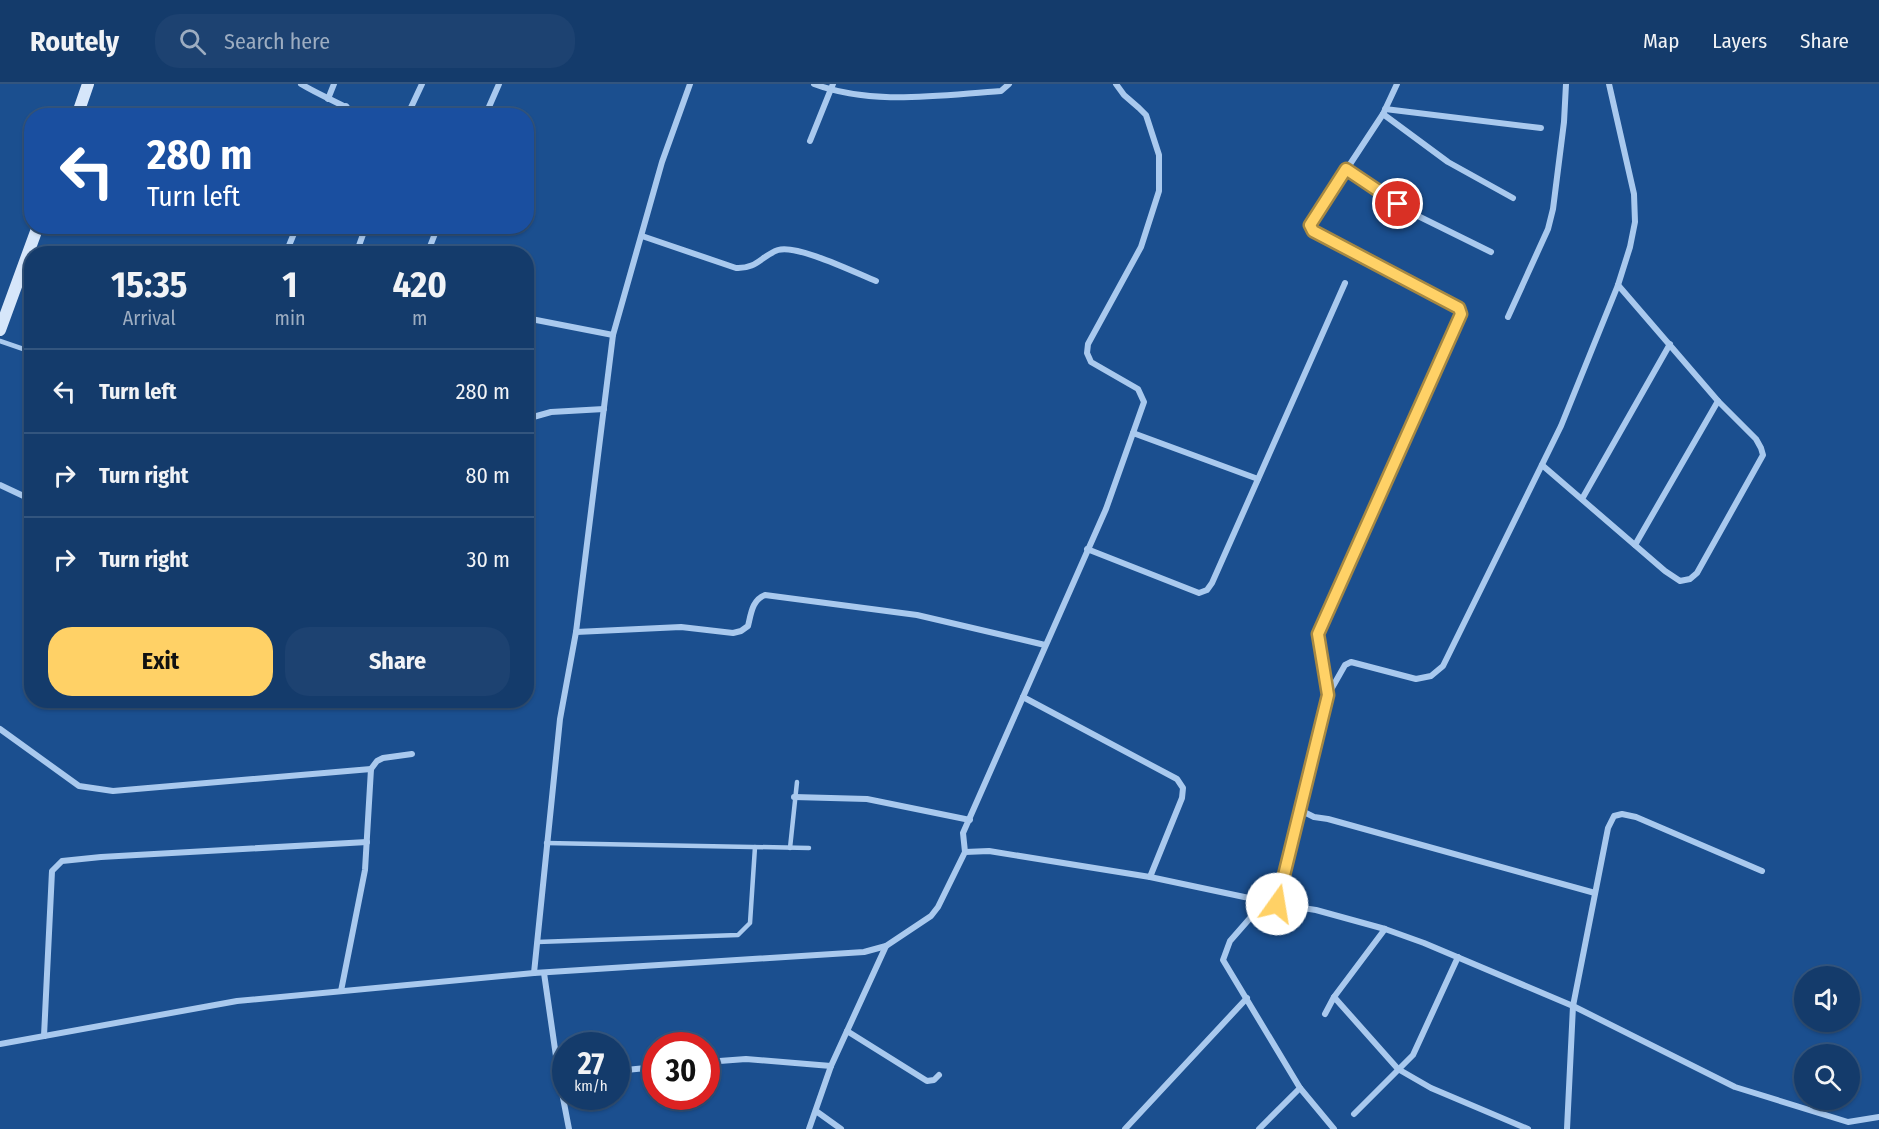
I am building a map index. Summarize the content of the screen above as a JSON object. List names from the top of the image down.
{
  "page": {
    "header": "Routely",
    "search": "Search here",
    "nav": ["Map", "Layers", "Share"],
    "turn": ["280 m", "Turn left"],
    "eta": [
      "15:35",
      "Arrival",
      "1",
      "min",
      "420",
      "m"
    ],
    "list": [
      {
        "name": "Turn left",
        "value": "280 m"
      },
      {
        "name": "Turn right",
        "value": "80 m"
      },
      {
        "name": "Turn right",
        "value": "30 m"
      }
    ],
    "buttons": ["Exit", "Share"],
    "speed": "27 km/h",
    "limit": "30"
  }
}
